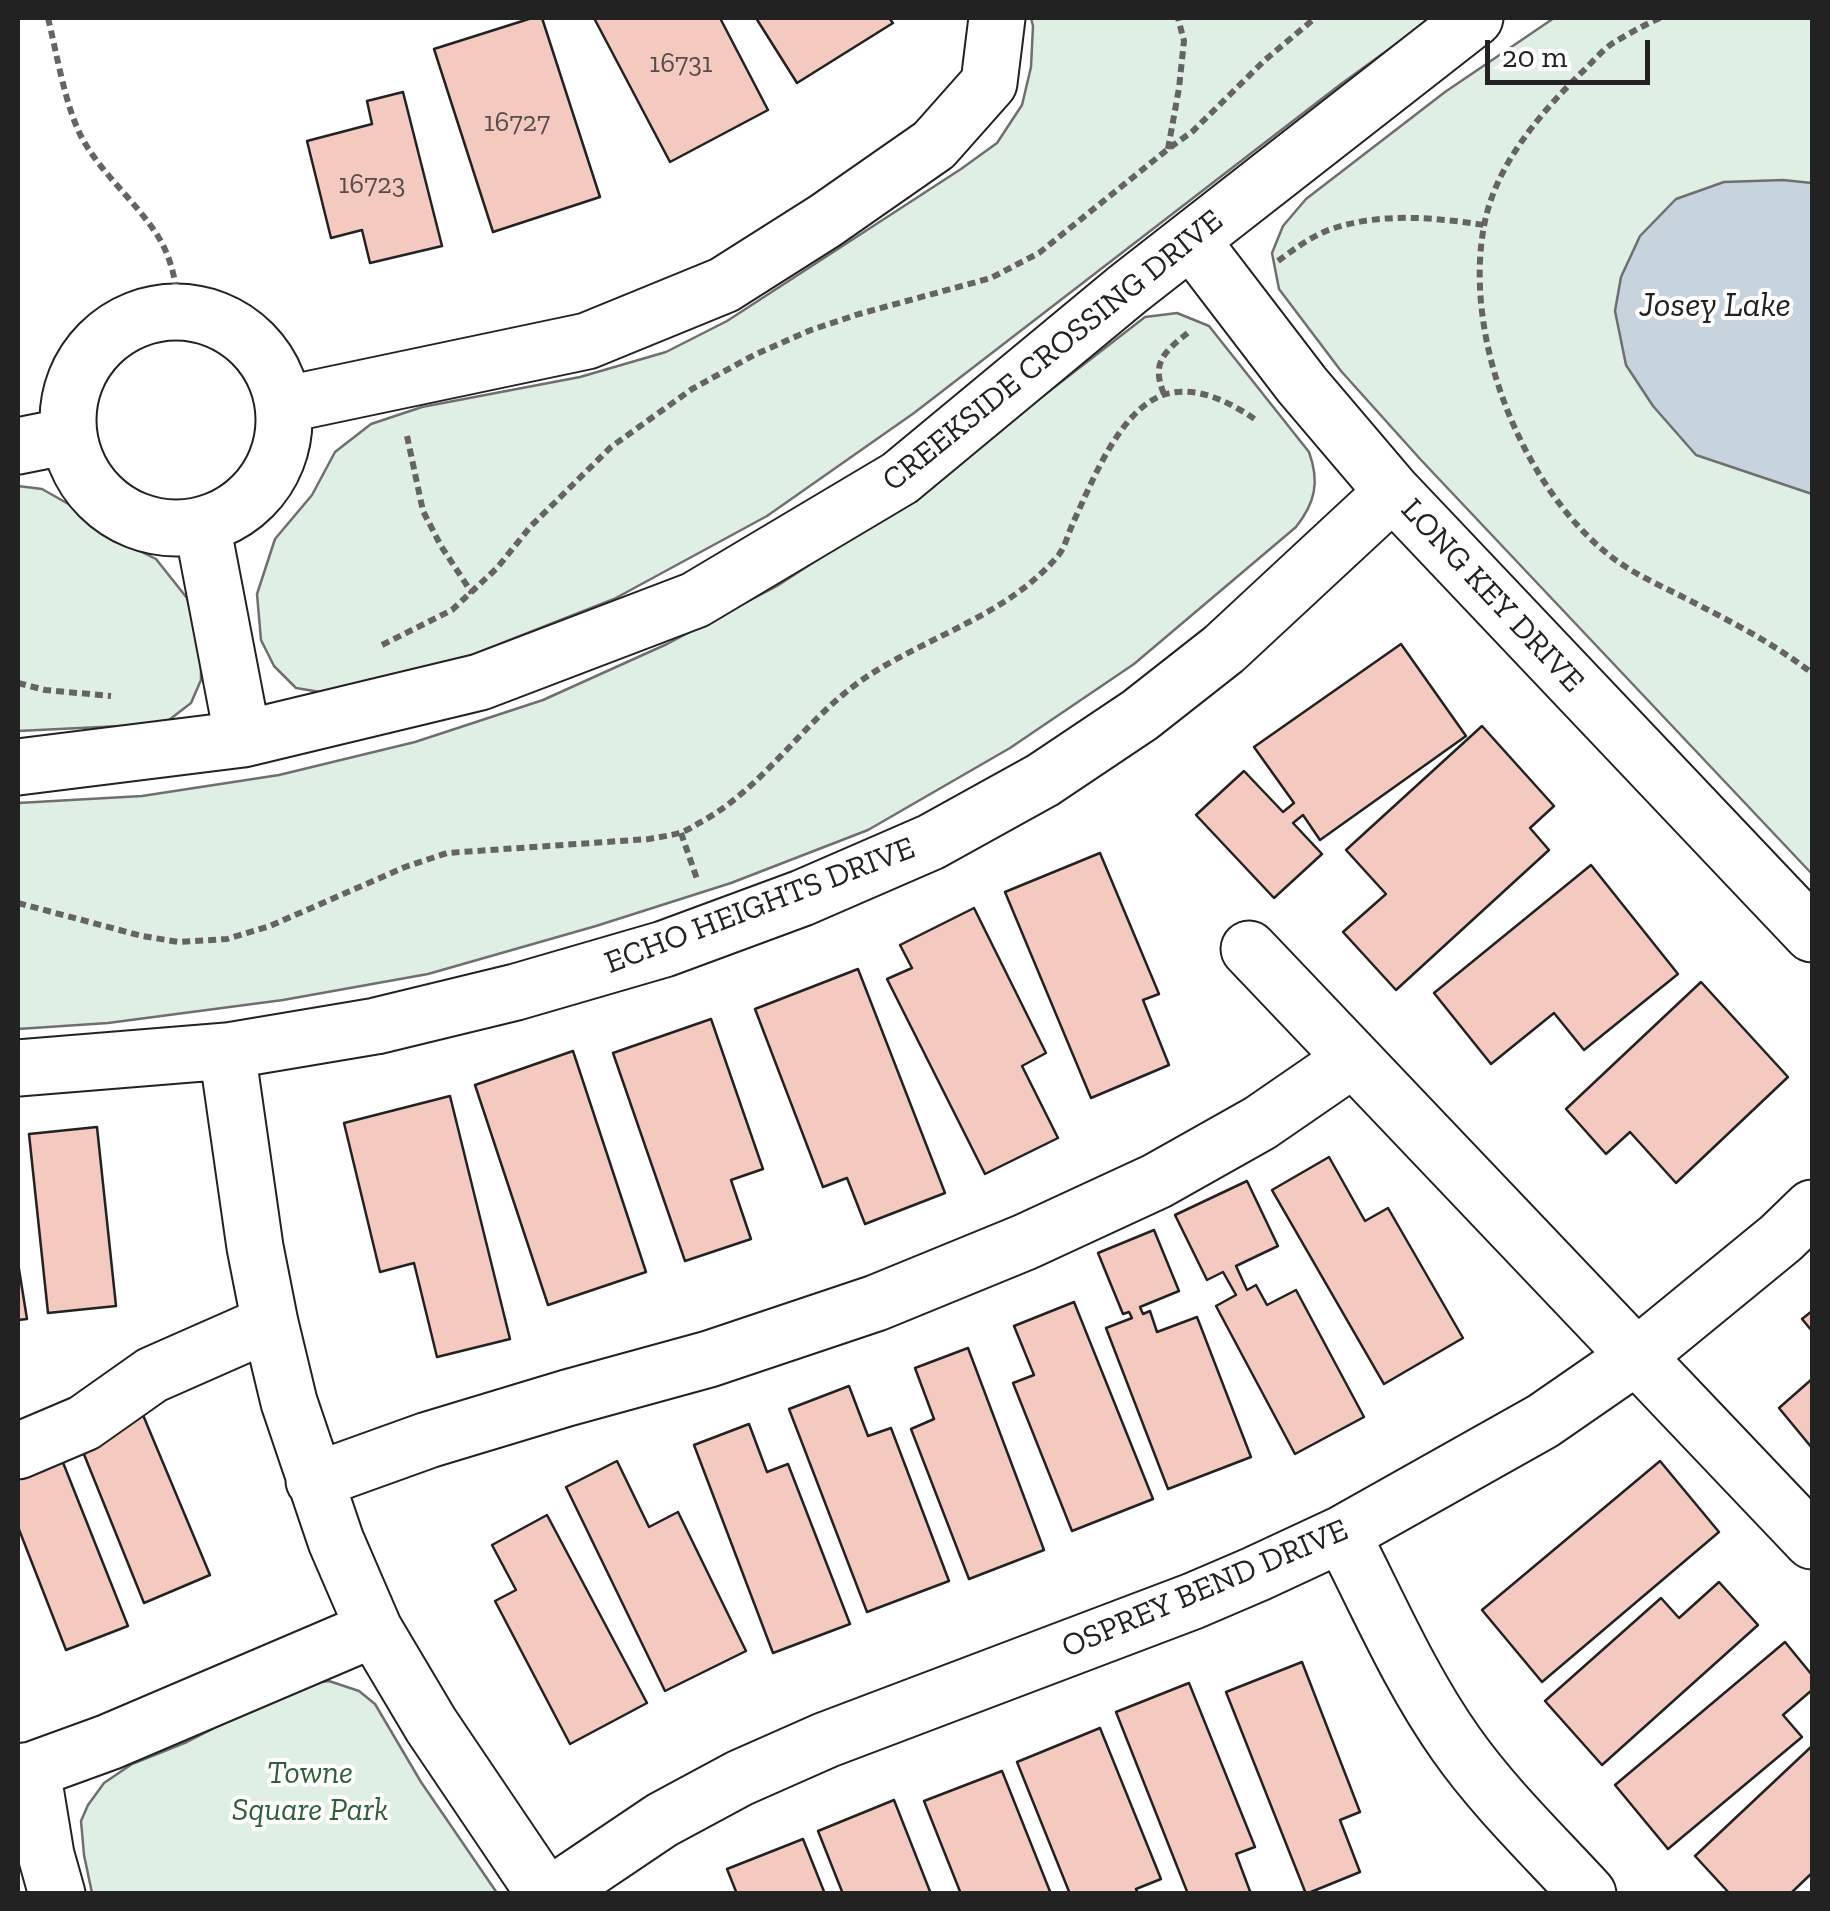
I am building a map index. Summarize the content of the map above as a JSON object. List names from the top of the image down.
{
  "streets": {
    "street": [
      "CREEKSIDE CROSSING DRIVE",
      "LONG KEY DRIVE",
      "ECHO HEIGHTS DRIVE",
      "OSPREY BEND DRIVE"
    ]
  },
  "crossings": [
    ["CREEKSIDE CROSSING DRIVE", "LONG KEY DRIVE"],
    ["LONG KEY DRIVE", "ECHO HEIGHTS DRIVE"]
  ],
  "water": ["Josey Lake"],
  "parks": ["Towne Square Park"],
  "house_numbers": ["16731", "16727", "16723"],
  "scale_bar": "20 m"
}
